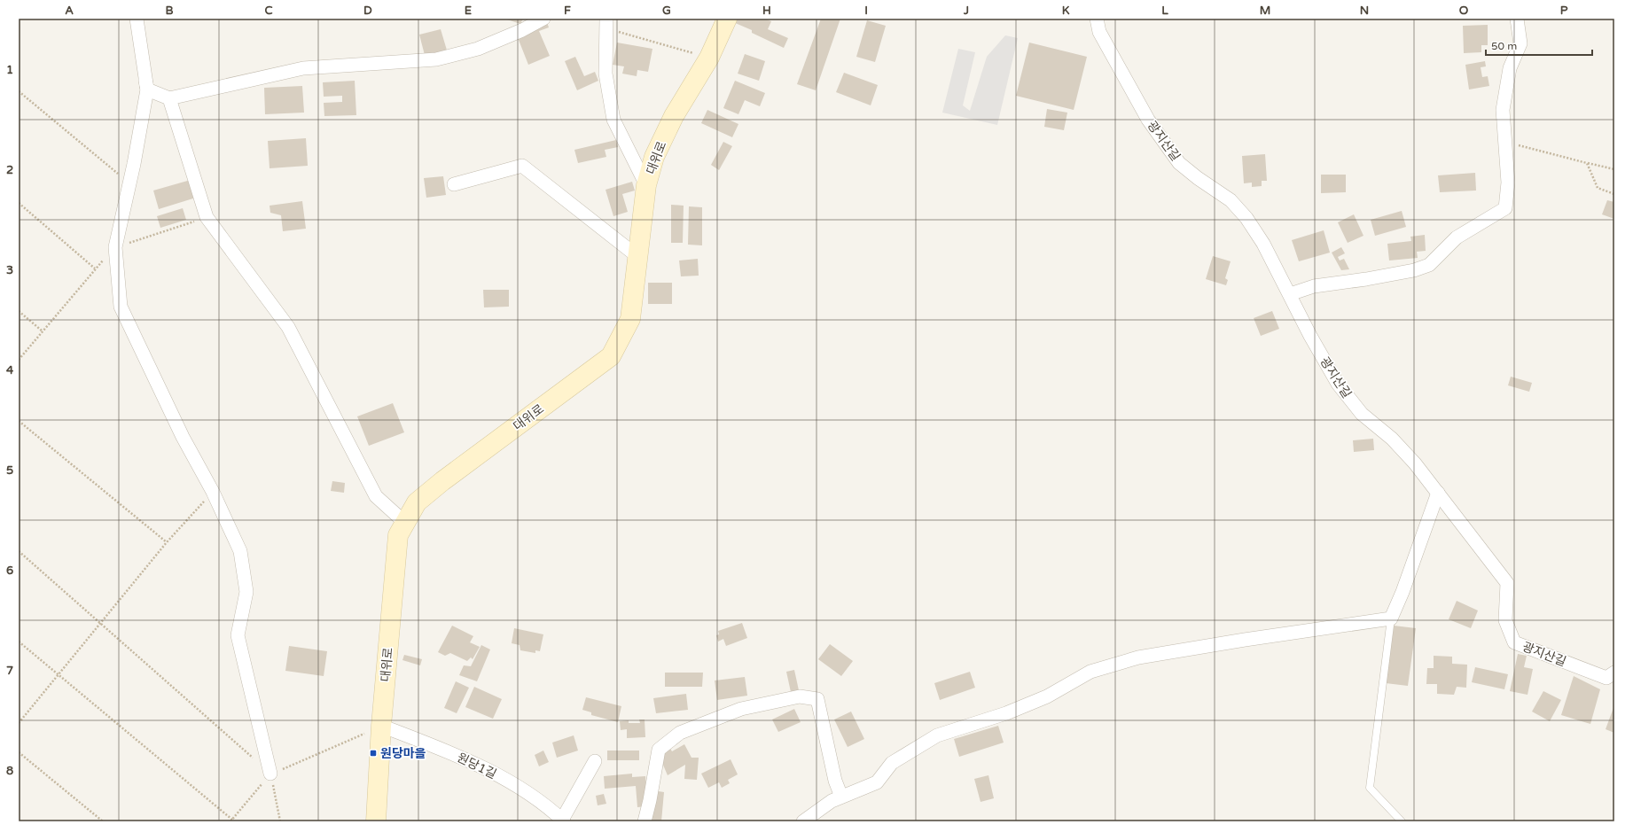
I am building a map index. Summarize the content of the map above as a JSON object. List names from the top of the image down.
{
  "streets": {
    "street": ["광지산길", "대위로", "원당1길"]
  },
  "crossings": [
    ["대위로", "원당1길"]
  ],
  "places": {
    "transit": ["원당마을"]
  },
  "scale_bar": "50 m",
  "grid": {
    "columns": [
      "A",
      "B",
      "C",
      "D",
      "E",
      "F",
      "G",
      "H",
      "I",
      "J",
      "K",
      "L",
      "M",
      "N",
      "O",
      "P"
    ],
    "rows": [
      "1",
      "2",
      "3",
      "4",
      "5",
      "6",
      "7",
      "8"
    ]
  }
}
